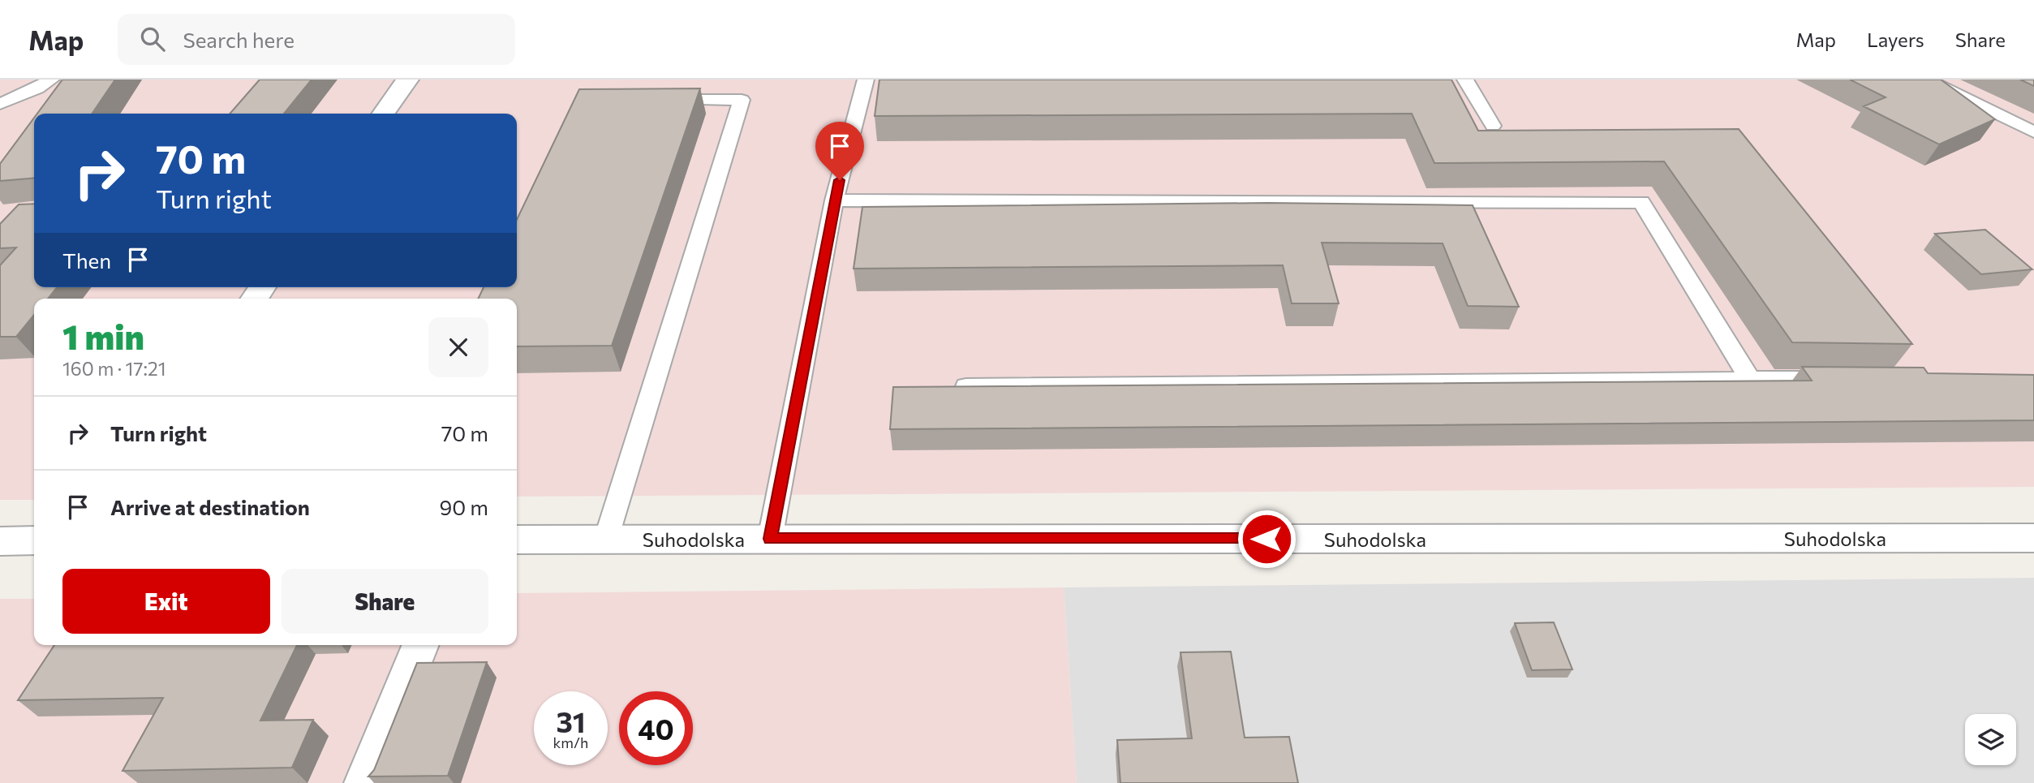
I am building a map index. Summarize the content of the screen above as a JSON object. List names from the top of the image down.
{
  "streets": {
    "street": ["Suhodolska"]
  },
  "page": {
    "header": "Map",
    "search": "Search here",
    "nav": ["Map", "Layers", "Share"],
    "turn": ["70 m", "Turn right"],
    "then": "Then",
    "heading": ["1 min", "160 m · 17:21"],
    "list": [
      {
        "name": "Turn right",
        "value": "70 m"
      },
      {
        "name": "Arrive at destination",
        "value": "90 m"
      }
    ],
    "buttons": ["Exit", "Share"],
    "speed": "31 km/h",
    "limit": "40"
  }
}
